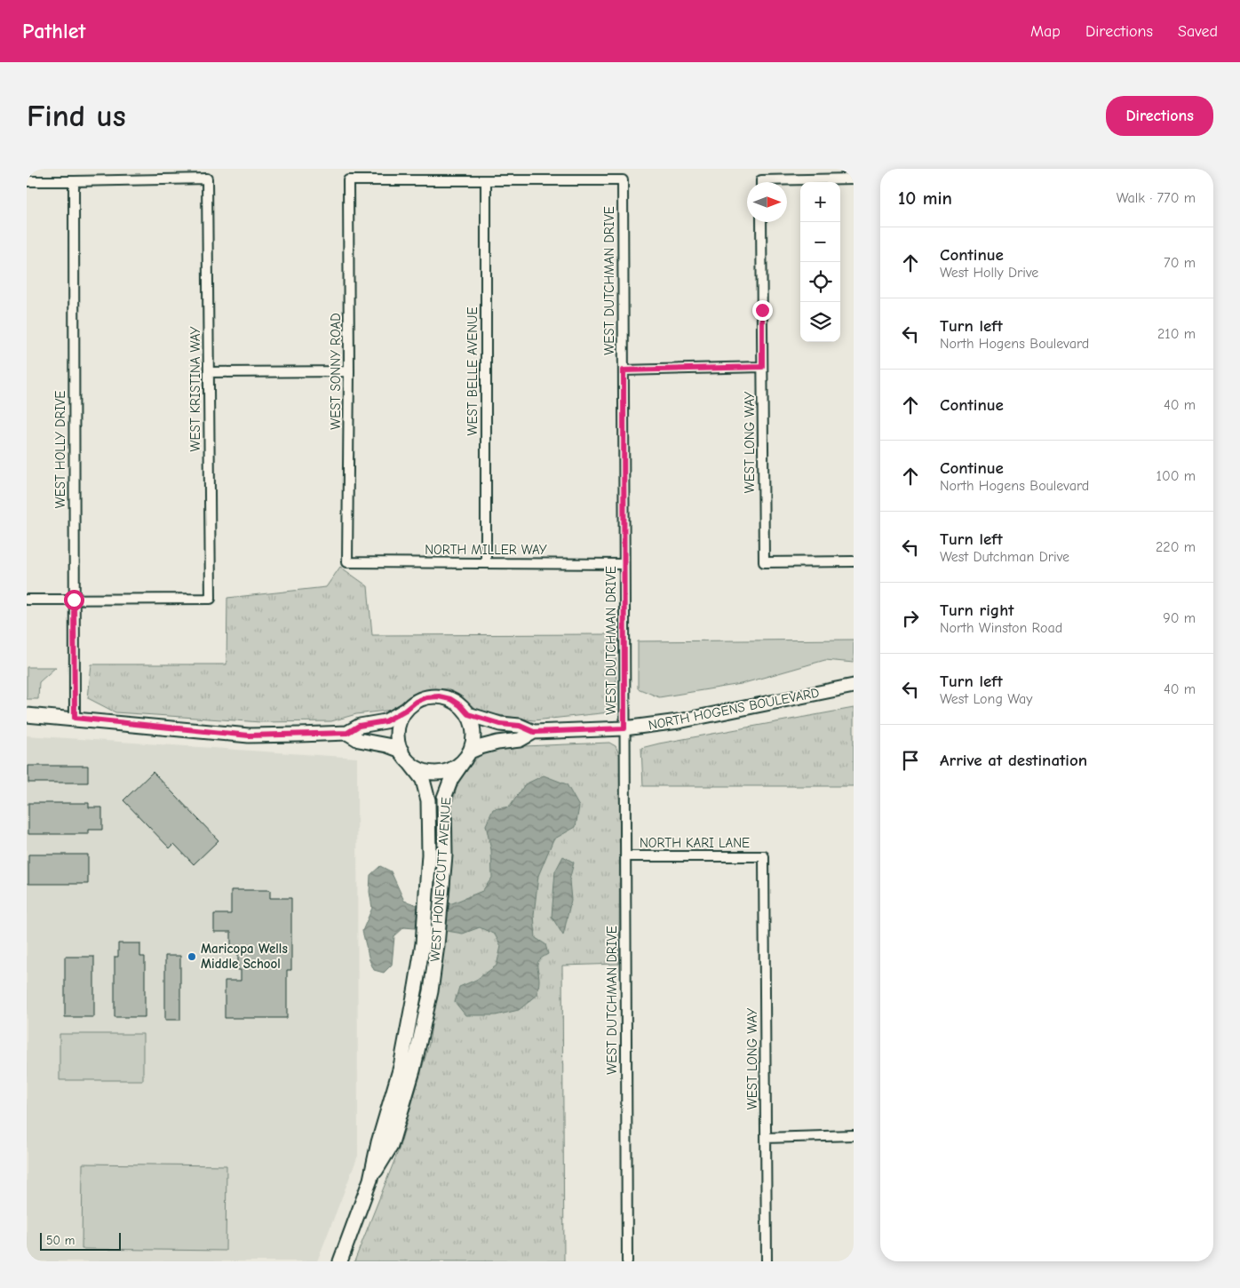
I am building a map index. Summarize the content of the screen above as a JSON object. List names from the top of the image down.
{
  "streets": {
    "street": [
      "WEST DUTCHMAN DRIVE",
      "WEST SONNY ROAD",
      "WEST BELLE AVENUE",
      "WEST KRISTINA WAY",
      "WEST LONG WAY",
      "WEST HOLLY DRIVE",
      "NORTH MILLER WAY",
      "NORTH HOGENS BOULEVARD",
      "NORTH KARI LANE",
      "WEST HONEYCUTT AVENUE"
    ]
  },
  "crossings": [
    ["WEST DUTCHMAN DRIVE", "WEST SONNY ROAD"],
    ["WEST DUTCHMAN DRIVE", "WEST BELLE AVENUE"],
    ["WEST DUTCHMAN DRIVE", "NORTH MILLER WAY"],
    ["WEST DUTCHMAN DRIVE", "NORTH HOGENS BOULEVARD"],
    ["WEST DUTCHMAN DRIVE", "NORTH KARI LANE"],
    ["WEST SONNY ROAD", "WEST BELLE AVENUE"],
    ["WEST SONNY ROAD", "NORTH MILLER WAY"],
    ["WEST BELLE AVENUE", "NORTH MILLER WAY"],
    ["WEST KRISTINA WAY", "WEST HOLLY DRIVE"],
    ["WEST LONG WAY", "NORTH KARI LANE"],
    ["NORTH HOGENS BOULEVARD", "WEST HONEYCUTT AVENUE"]
  ],
  "places": ["Maricopa Wells Middle School"],
  "scale_bar": "50 m",
  "north": "right",
  "page": {
    "header": "Pathlet",
    "nav": ["Map", "Directions", "Saved"],
    "buttons": "Directions",
    "title": "Find us",
    "heading": ["10 min", "Walk · 770 m"],
    "map_buttons": ["+", "−"],
    "list": [
      ["Continue", "West Holly Drive", "70 m"],
      ["Turn left", "North Hogens Boulevard", "210 m"],
      ["Continue", "40 m"],
      ["Continue", "North Hogens Boulevard", "100 m"],
      ["Turn left", "West Dutchman Drive", "220 m"],
      ["Turn right", "North Winston Road", "90 m"],
      ["Turn left", "West Long Way", "40 m"],
      "Arrive at destination"
    ],
    "scale": "50 m"
  }
}
